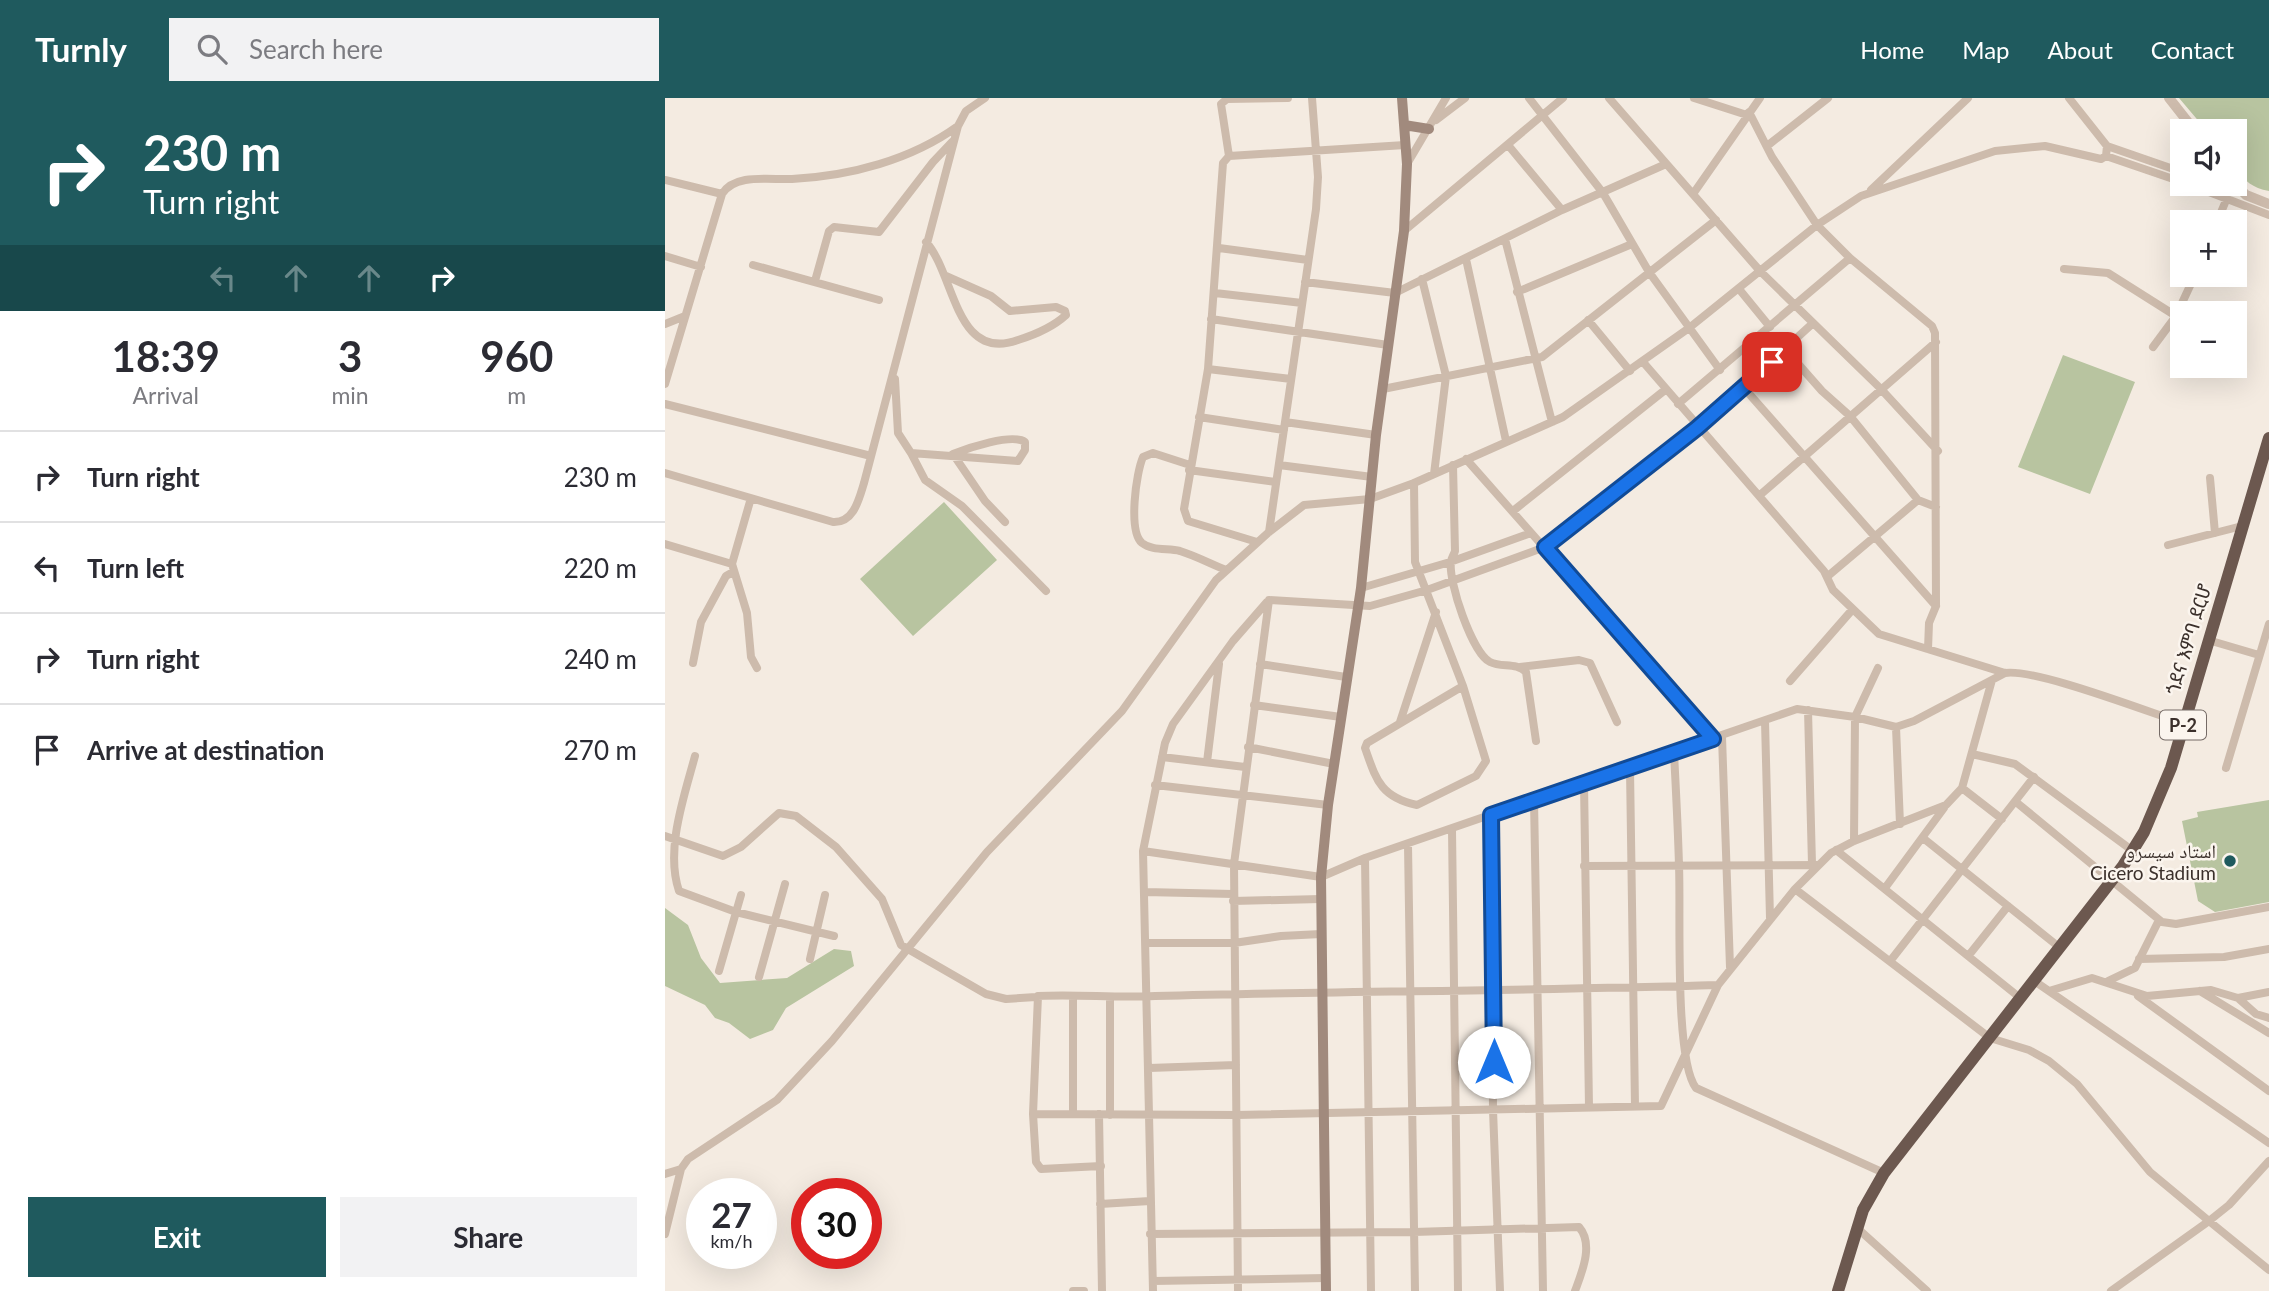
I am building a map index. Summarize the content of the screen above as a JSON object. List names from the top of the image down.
{
  "streets": {
    "highway": ["ጎደና እምባ ደርሆ", "P-2"]
  },
  "crossings": [
    ["ጎደና እምባ ደርሆ", "P-2"]
  ],
  "places": ["استاد سيسرو Cicero Stadium"],
  "page": {
    "header": "Turnly",
    "search": "Search here",
    "nav": [
      "Home",
      "Map",
      "About",
      "Contact"
    ],
    "turn": ["230 m", "Turn right"],
    "map_buttons": ["+", "−"],
    "eta": [
      "18:39",
      "Arrival",
      "3",
      "min",
      "960",
      "m"
    ],
    "list": [
      {
        "name": "Turn right",
        "value": "230 m"
      },
      {
        "name": "Turn left",
        "value": "220 m"
      },
      {
        "name": "Turn right",
        "value": "240 m"
      },
      {
        "name": "Arrive at destination",
        "value": "270 m"
      }
    ],
    "speed": "27 km/h",
    "limit": "30",
    "buttons": ["Exit", "Share"]
  }
}
